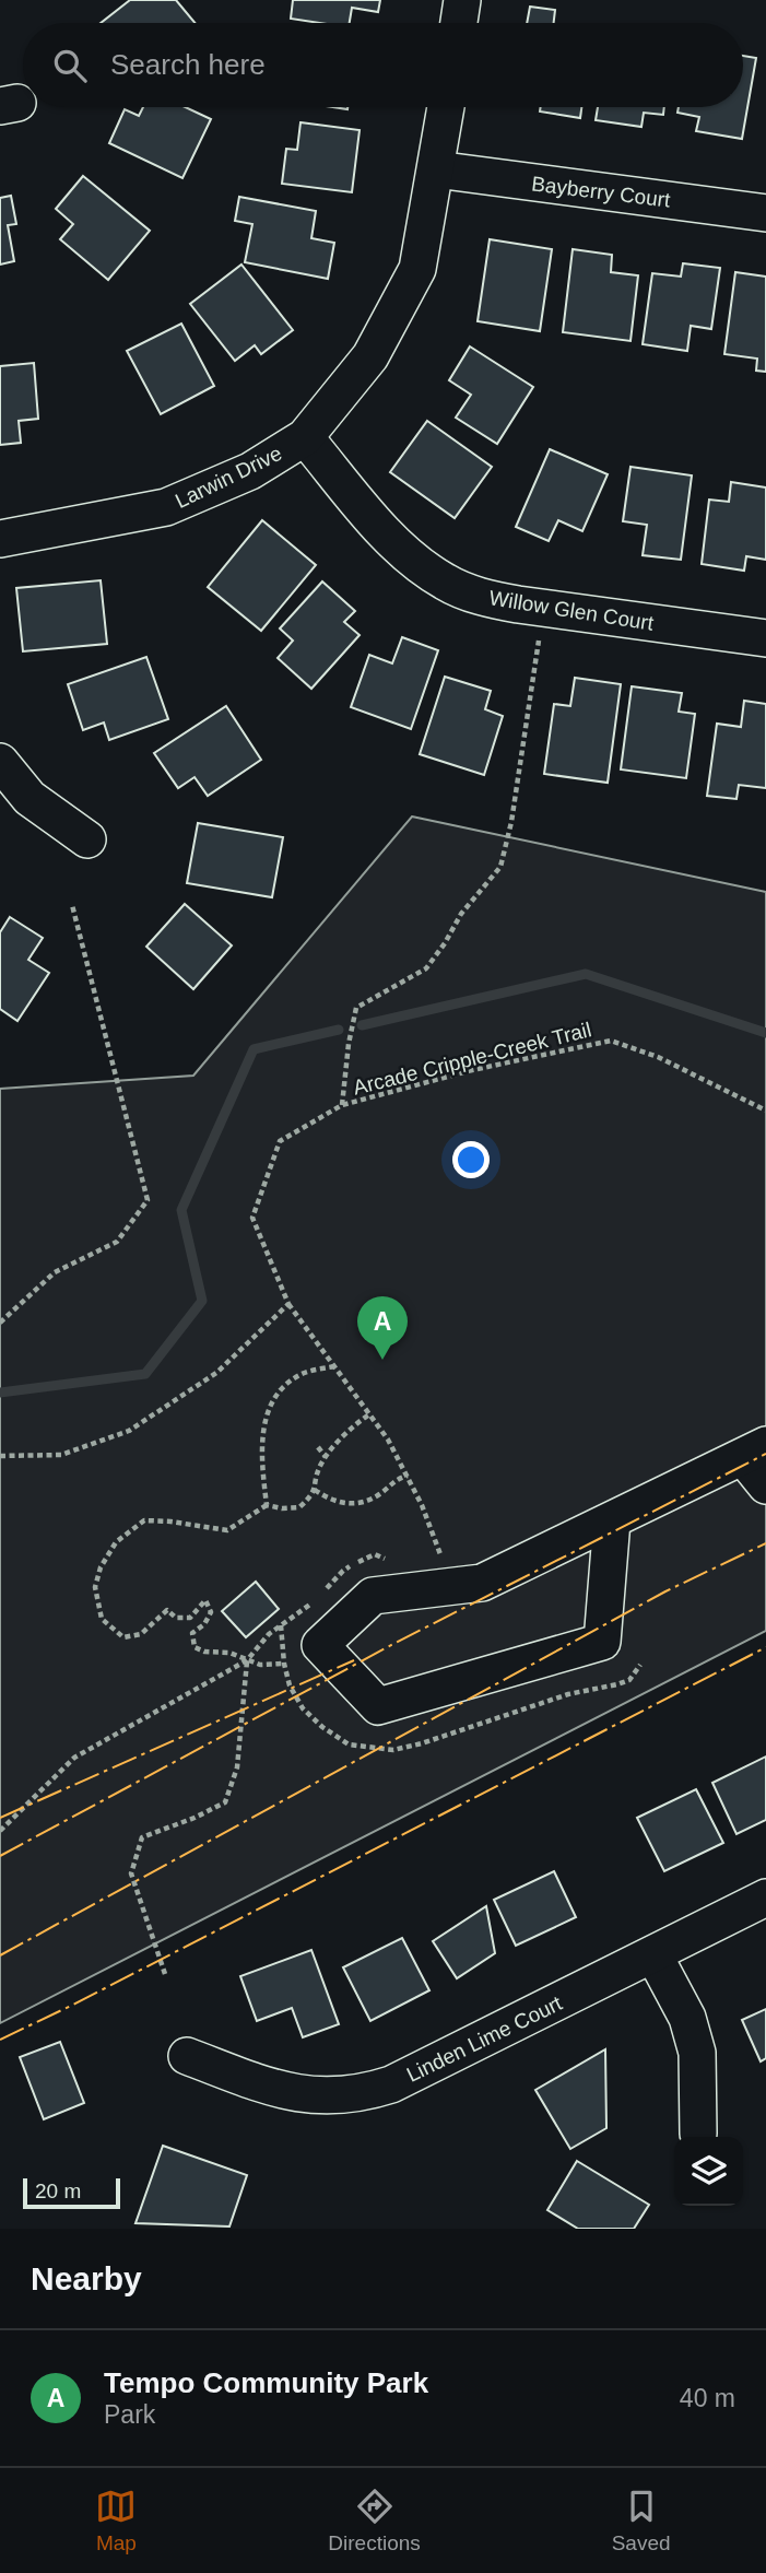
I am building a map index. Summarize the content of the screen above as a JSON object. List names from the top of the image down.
{
  "streets": {
    "street": [
      "Bayberry Court",
      "Larwin Drive",
      "Willow Glen Court",
      "Linden Lime Court"
    ],
    "path": ["Arcade Cripple-Creek Trail"]
  },
  "crossings": [
    ["Bayberry Court", "Larwin Drive"],
    ["Larwin Drive", "Willow Glen Court"]
  ],
  "scale_bar": "20 m",
  "page": {
    "search": "Search here",
    "pins": "A",
    "scale": "20 m",
    "heading": "Nearby",
    "list": [
      {
        "mark": "A",
        "name": "Tempo Community Park",
        "note": "Park",
        "value": "40 m"
      }
    ],
    "nav": ["Map", "Directions", "Saved"]
  }
}
